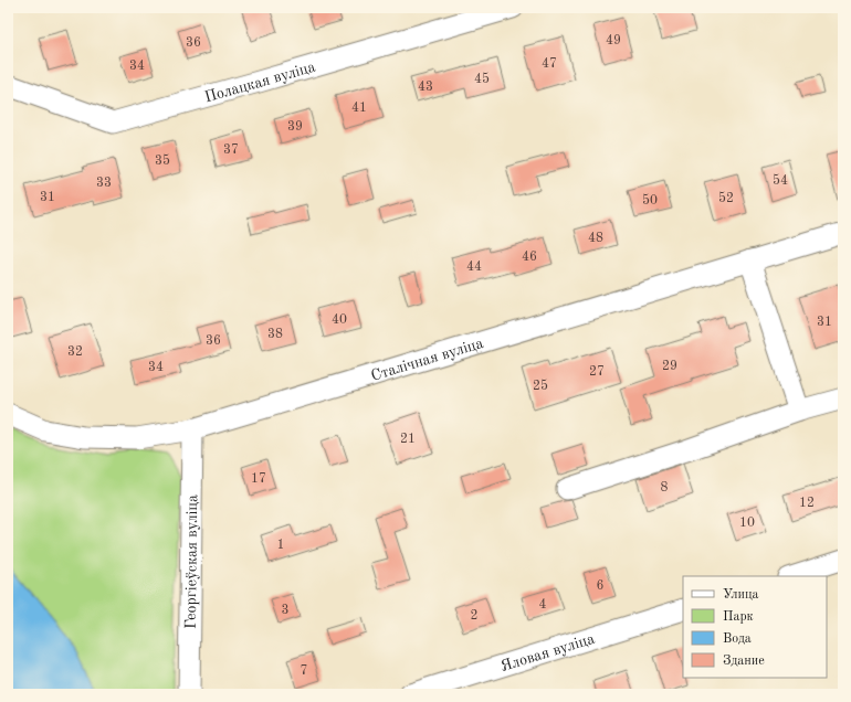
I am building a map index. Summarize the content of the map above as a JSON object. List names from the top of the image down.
{
  "streets": {
    "street": [
      "Полацкая вуліца",
      "Сталічная вуліца",
      "Георгіеўская вуліца",
      "Яловая вуліца"
    ]
  },
  "crossings": [
    ["Сталічная вуліца", "Георгіеўская вуліца"]
  ],
  "house_numbers": [
    "49",
    "36",
    "47",
    "34",
    "45",
    "43",
    "41",
    "39",
    "37",
    "35",
    "54",
    "33",
    "31",
    "52",
    "50",
    "48",
    "46",
    "44",
    "40",
    "31",
    "38",
    "36",
    "32",
    "29",
    "34",
    "27",
    "25",
    "21",
    "17",
    "8",
    "12",
    "10",
    "1",
    "6",
    "4",
    "3",
    "2",
    "7"
  ],
  "legend": [
    "Улица",
    "Парк",
    "Вода",
    "Здание"
  ]
}
